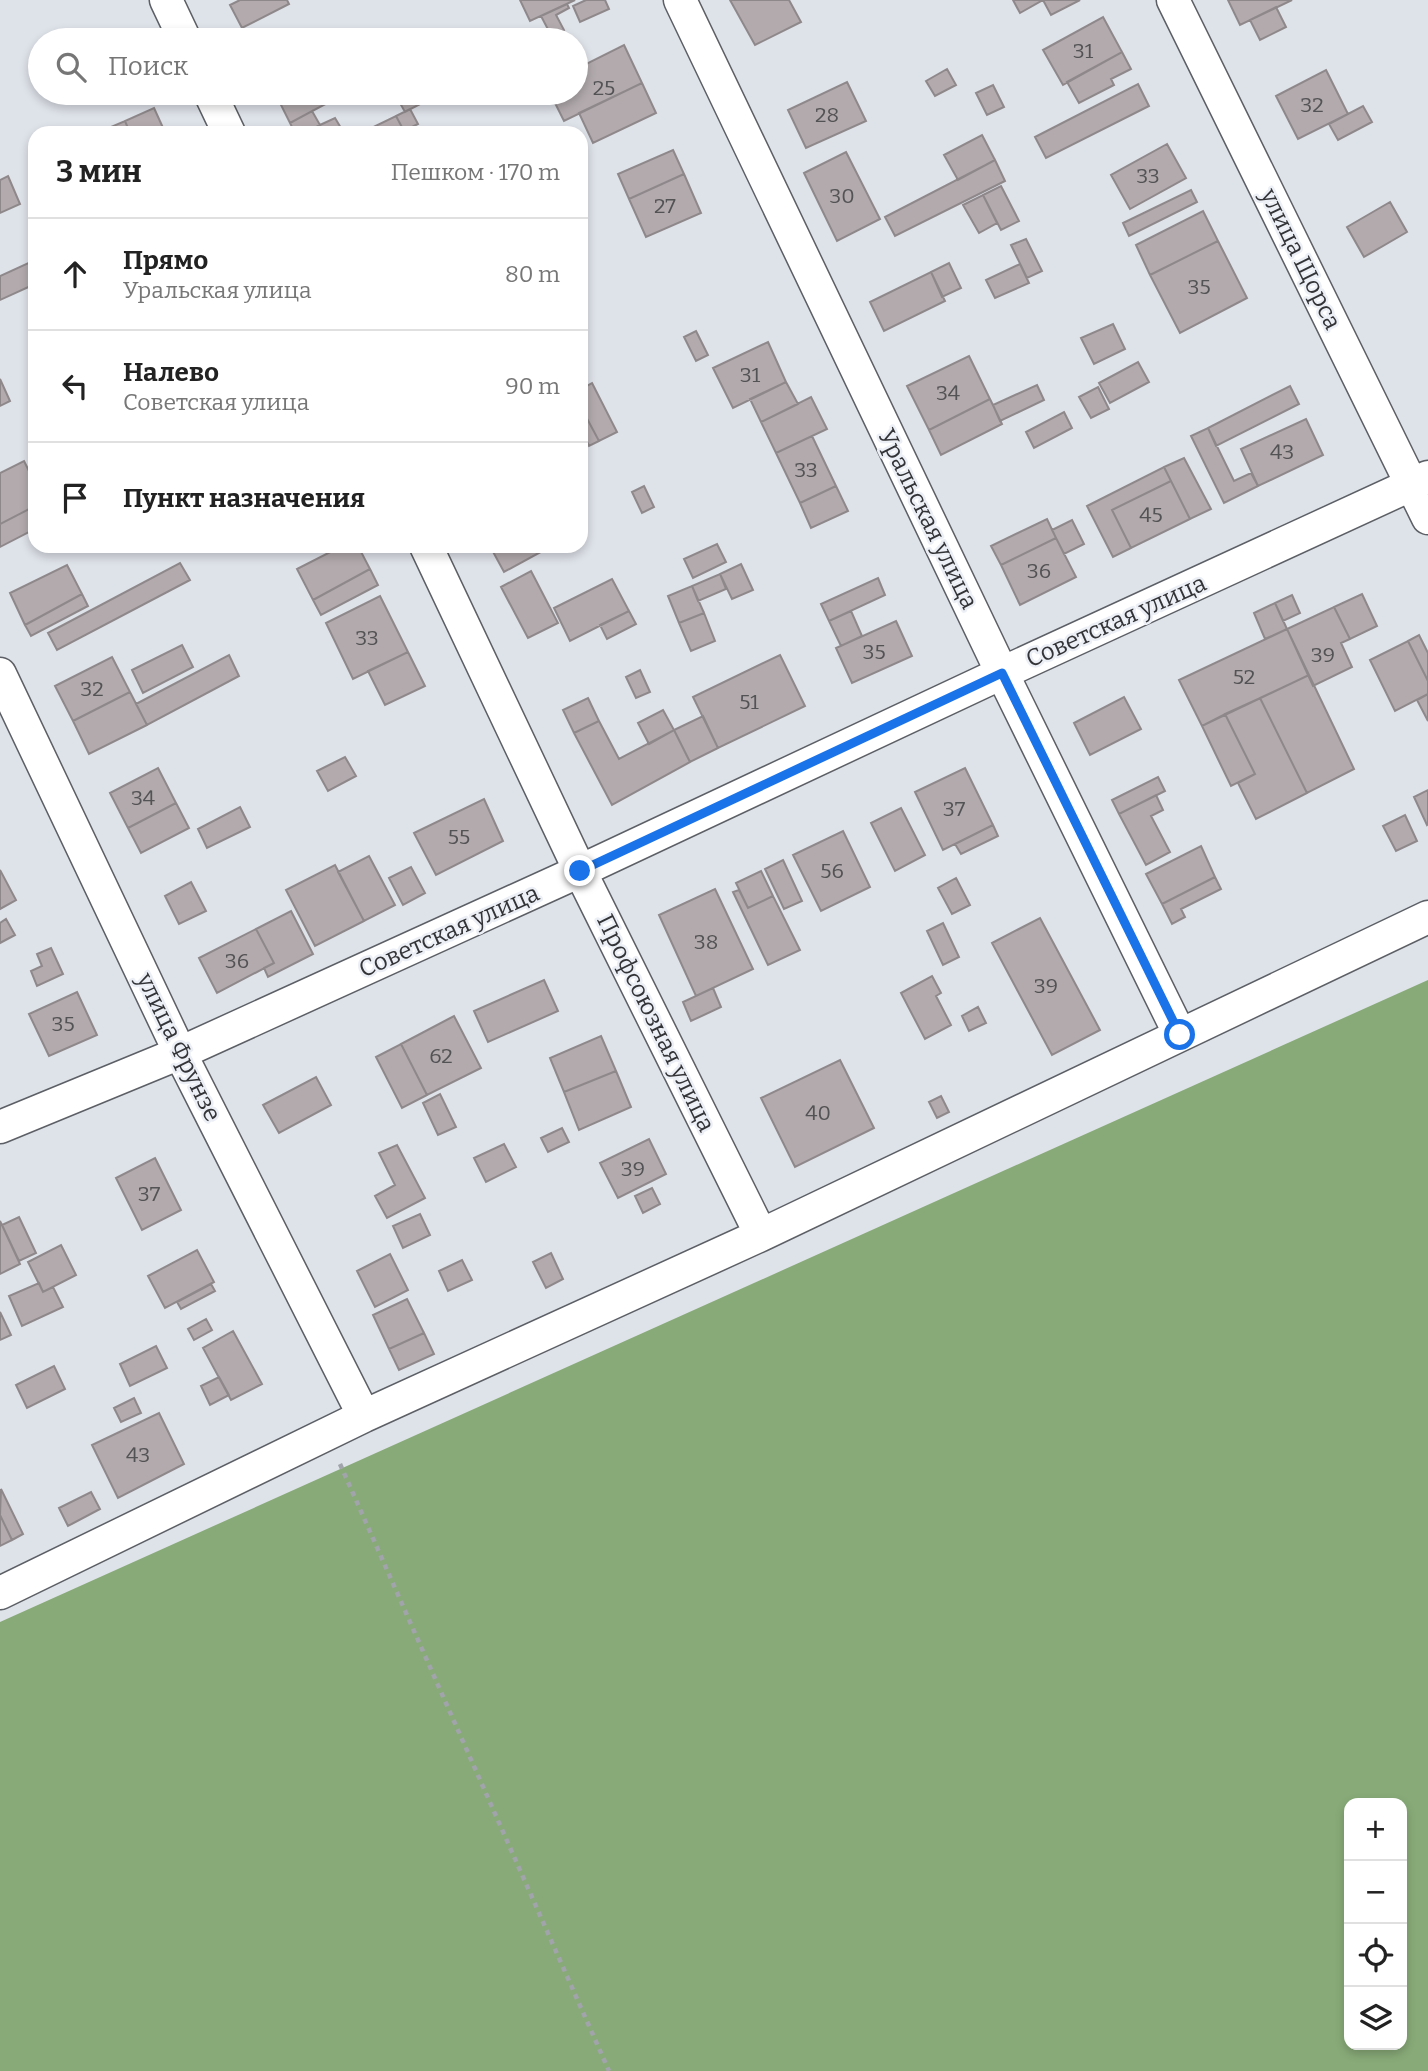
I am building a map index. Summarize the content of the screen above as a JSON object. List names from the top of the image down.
{
  "streets": {
    "street": [
      "улица Щорса",
      "Уральская улица",
      "Советская улица",
      "Профсоюзная улица",
      "улица Фрунзе"
    ]
  },
  "crossings": [
    ["улица Щорса", "Советская улица"],
    ["Уральская улица", "Советская улица"],
    ["Советская улица", "Профсоюзная улица"],
    ["Советская улица", "улица Фрунзе"]
  ],
  "house_numbers": [
    "31",
    "25",
    "32",
    "28",
    "33",
    "30",
    "27",
    "35",
    "31",
    "34",
    "43",
    "33",
    "45",
    "36",
    "33",
    "35",
    "39",
    "52",
    "32",
    "51",
    "34",
    "37",
    "55",
    "56",
    "38",
    "36",
    "39",
    "35",
    "62",
    "40",
    "39",
    "37",
    "43"
  ],
  "page": {
    "search": "Поиск",
    "heading": ["3 мин", "Пешком · 170 m"],
    "list": [
      ["Прямо", "Уральская улица", "80 m"],
      ["Налево", "Советская улица", "90 m"],
      "Пункт назначения"
    ],
    "map_buttons": ["+", "−"]
  }
}
